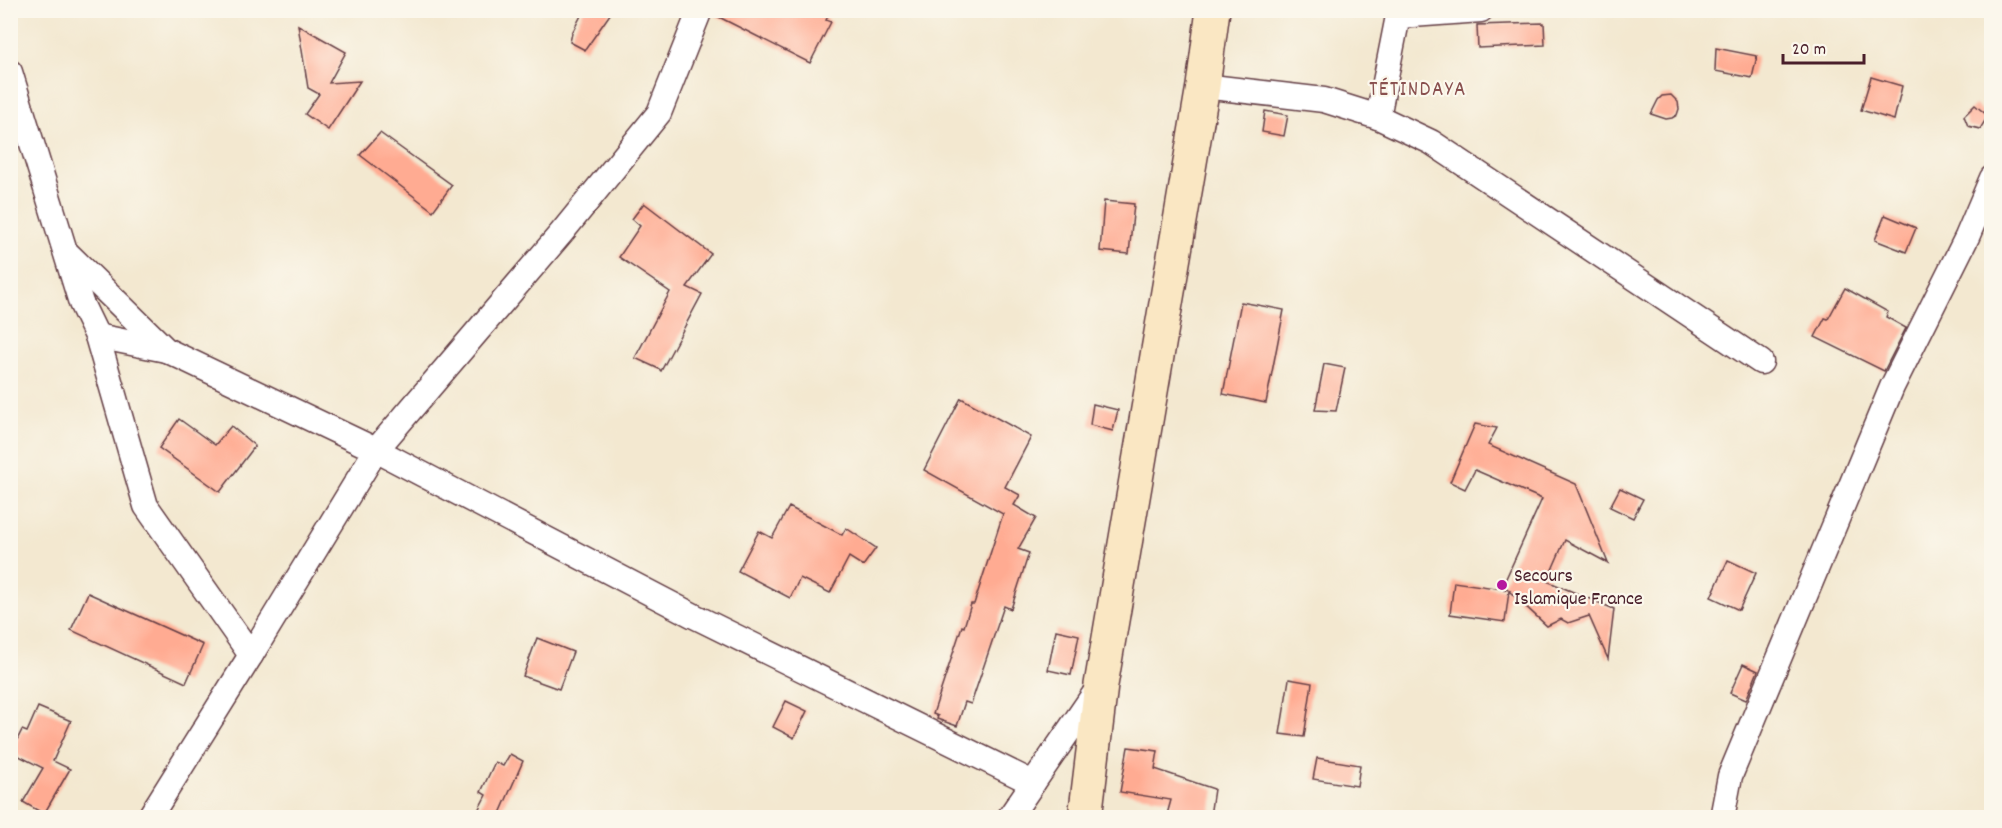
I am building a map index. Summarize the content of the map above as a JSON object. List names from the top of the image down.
{
  "districts": ["TÉTINDAYA"],
  "places": ["Secours Islamique France"],
  "scale_bar": "20 m"
}
